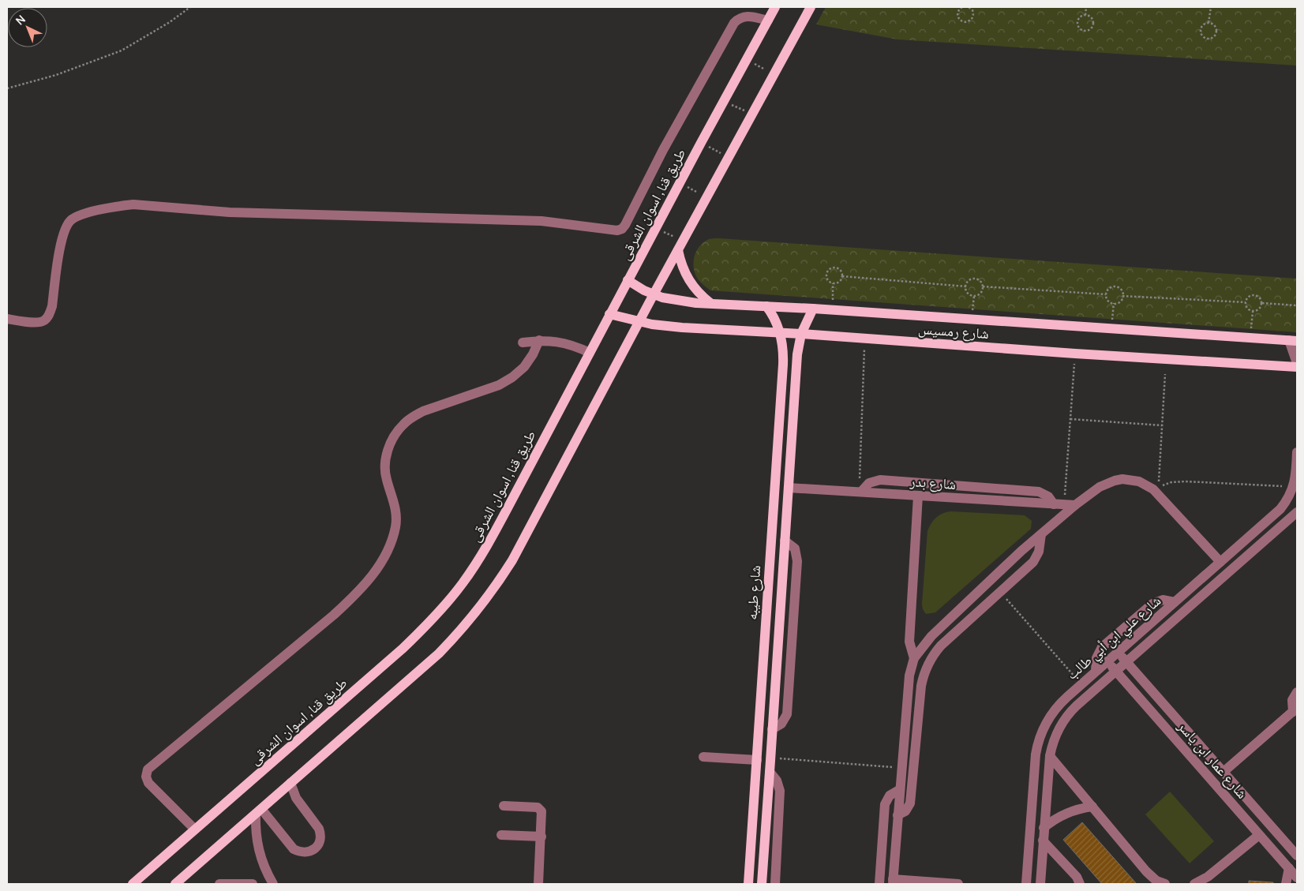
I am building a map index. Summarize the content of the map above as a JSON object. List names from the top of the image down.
{
  "streets": {
    "main road": ["طريق قنا, اسوان الشرقى", "شارع رمسيس", "شارع طيبه"],
    "street": ["شارع بدر", "شارع علي ابن أبي طالب", "شارع عمار ابن ياسر"]
  },
  "crossings": [
    ["طريق قنا, اسوان الشرقى", "شارع رمسيس"],
    ["شارع رمسيس", "شارع طيبه"],
    ["شارع بدر", "شارع طيبه"],
    ["شارع علي ابن أبي طالب", "شارع عمار ابن ياسر"]
  ],
  "north": "top left"
}
